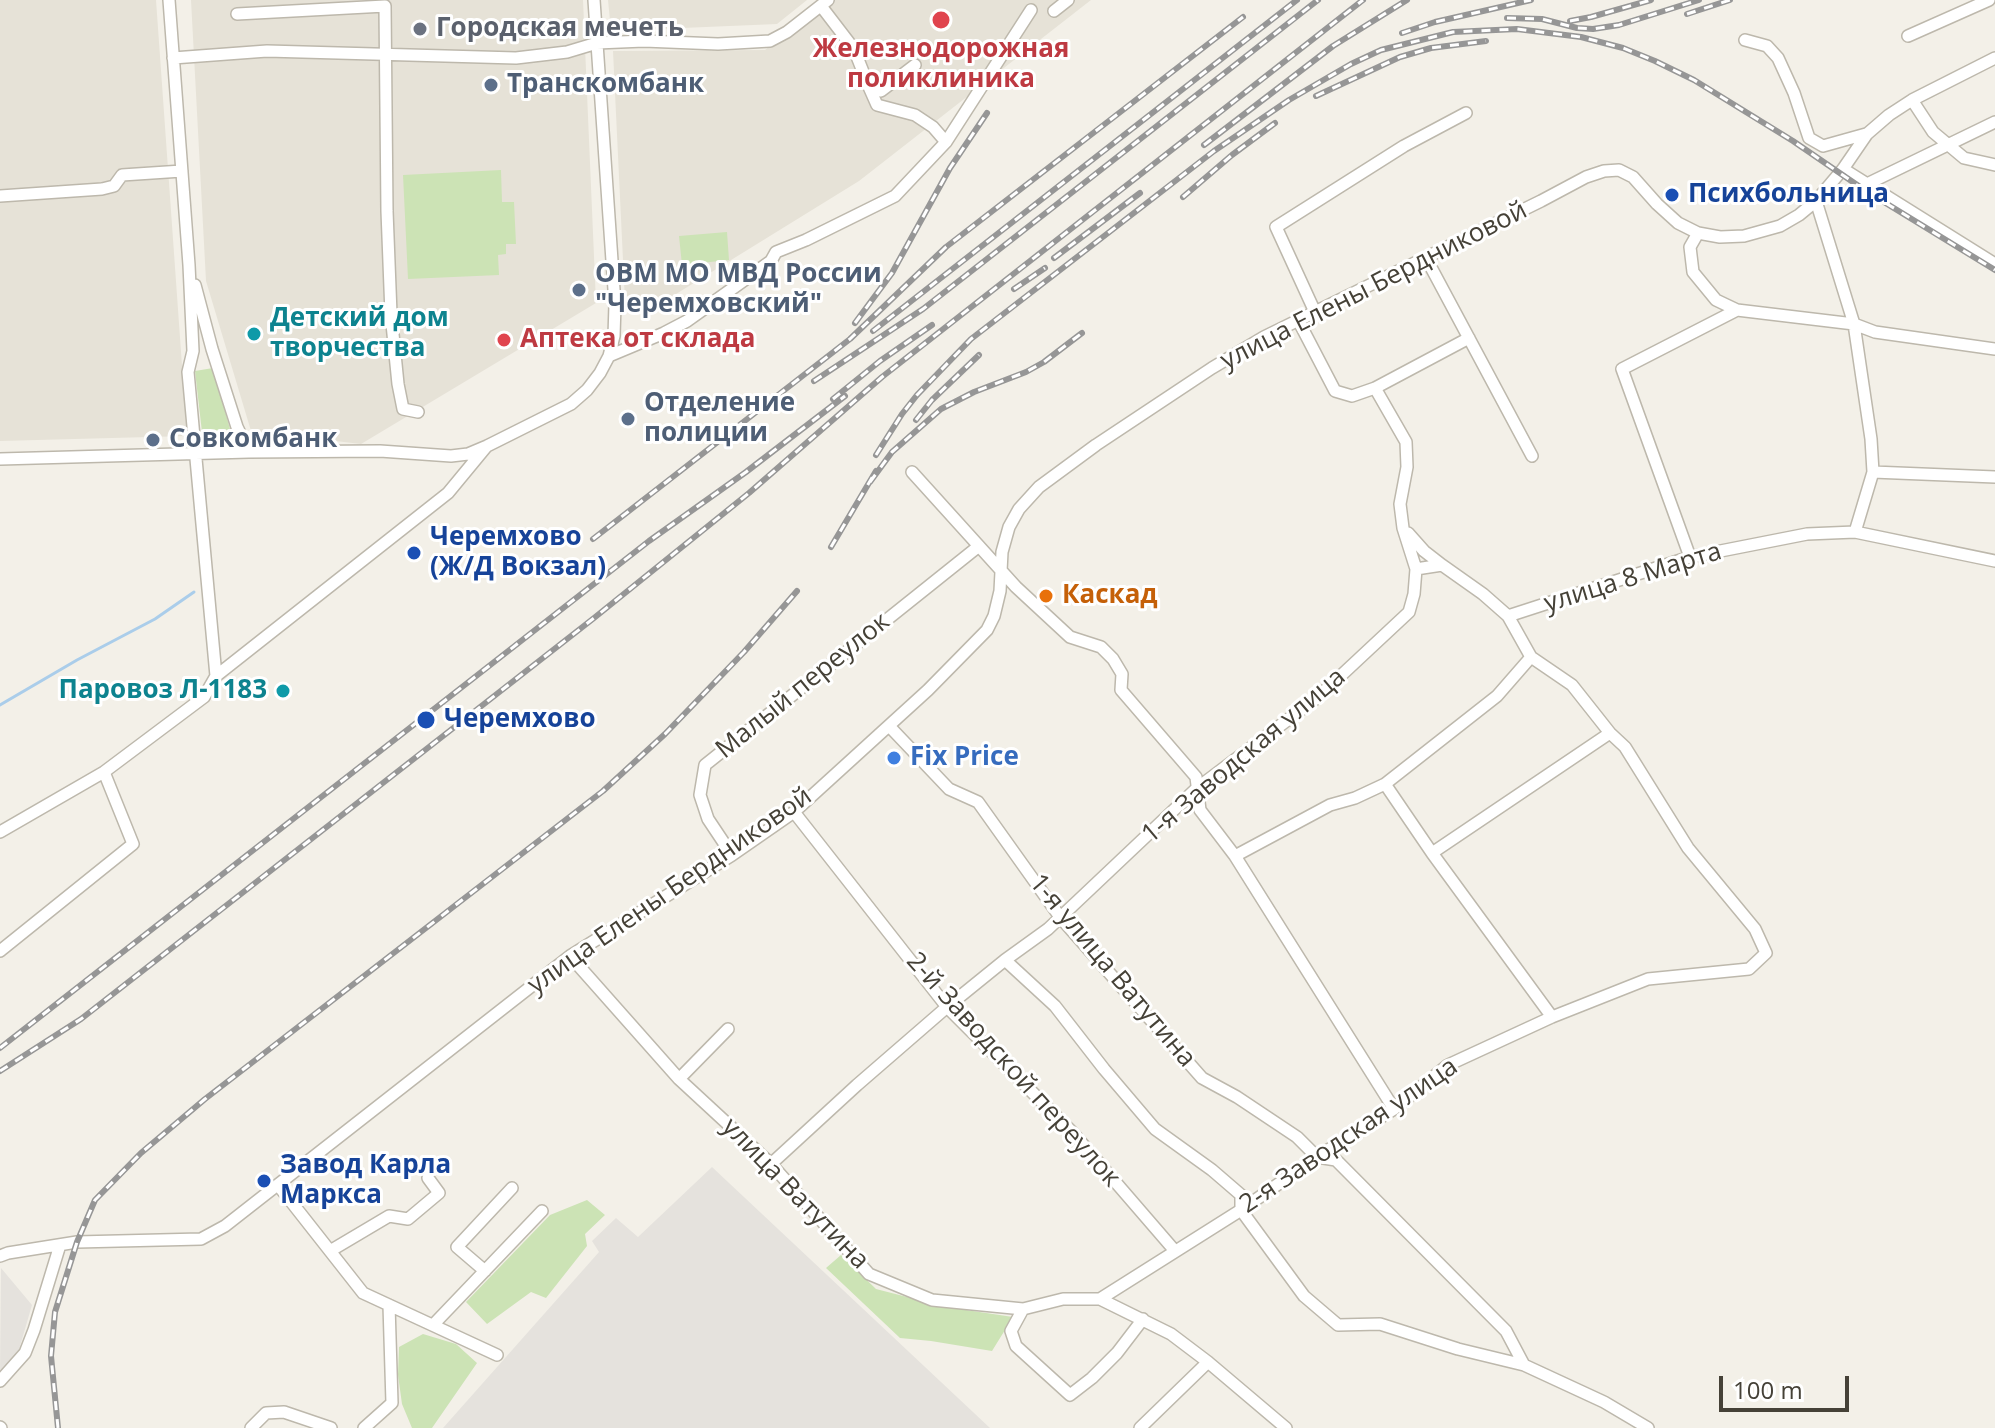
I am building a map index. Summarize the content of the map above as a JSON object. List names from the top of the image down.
{
  "streets": {
    "street": [
      "улица Елены Бердниковой",
      "улица 8 Марта",
      "Малый переулок",
      "1-я Заводская улица",
      "1-я улица Ватутина",
      "2-й Заводской переулок",
      "2-я Заводская улица",
      "улица Ватутина"
    ]
  },
  "crossings": [
    ["улица Елены Бердниковой", "Малый переулок"],
    ["улица Елены Бердниковой", "1-я улица Ватутина"],
    ["улица Елены Бердниковой", "2-й Заводской переулок"],
    ["улица Елены Бердниковой", "улица Ватутина"],
    ["1-я Заводская улица", "1-я улица Ватутина"],
    ["1-я Заводская улица", "2-й Заводской переулок"],
    ["1-я Заводская улица", "улица Ватутина"],
    ["1-я улица Ватутина", "2-я Заводская улица"],
    ["2-й Заводской переулок", "2-я Заводская улица"],
    ["2-я Заводская улица", "улица Ватутина"]
  ],
  "places": [
    "Железнодорожная поликлиника",
    "Городская мечеть",
    "Транскомбанк",
    "Психбольница",
    "ОВМ МО МВД России \"Черемховский\"",
    "Детский дом творчества",
    "Аптека от склада",
    "Отделение полиции",
    "Совкомбанк",
    "Черемхово (Ж/Д Вокзал)",
    "Каскад",
    "Паровоз Л-1183",
    "Черемхово",
    "Fix Price",
    "Завод Карла Маркса"
  ],
  "scale_bar": "100 m"
}
